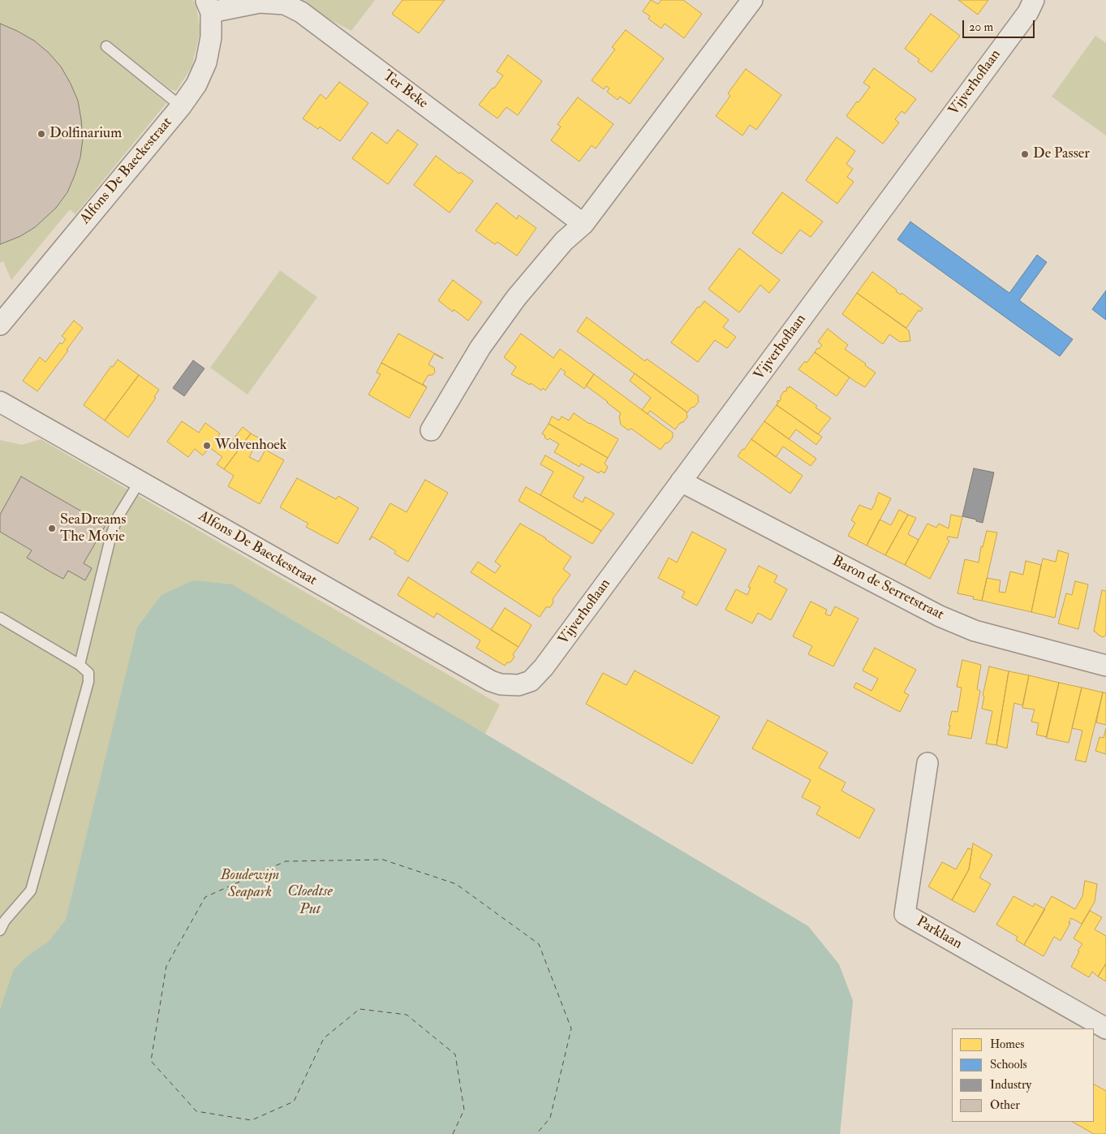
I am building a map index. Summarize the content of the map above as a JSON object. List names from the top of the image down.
{
  "streets": {
    "street": [
      "Vijverhoflaan",
      "Ter Beke",
      "Alfons De Baeckestraat",
      "Baron de Serretstraat",
      "Parklaan"
    ]
  },
  "crossings": [
    ["Vijverhoflaan", "Alfons De Baeckestraat"],
    ["Vijverhoflaan", "Baron de Serretstraat"],
    ["Ter Beke", "Alfons De Baeckestraat"]
  ],
  "water": ["Cloedtse Put"],
  "parks": ["Boudewijn Seapark"],
  "places": [
    "Dolfinarium",
    "De Passer",
    "Wolvenhoek",
    "SeaDreams The Movie"
  ],
  "legend": [
    "Homes",
    "Schools",
    "Industry",
    "Other"
  ],
  "scale_bar": "20 m"
}
